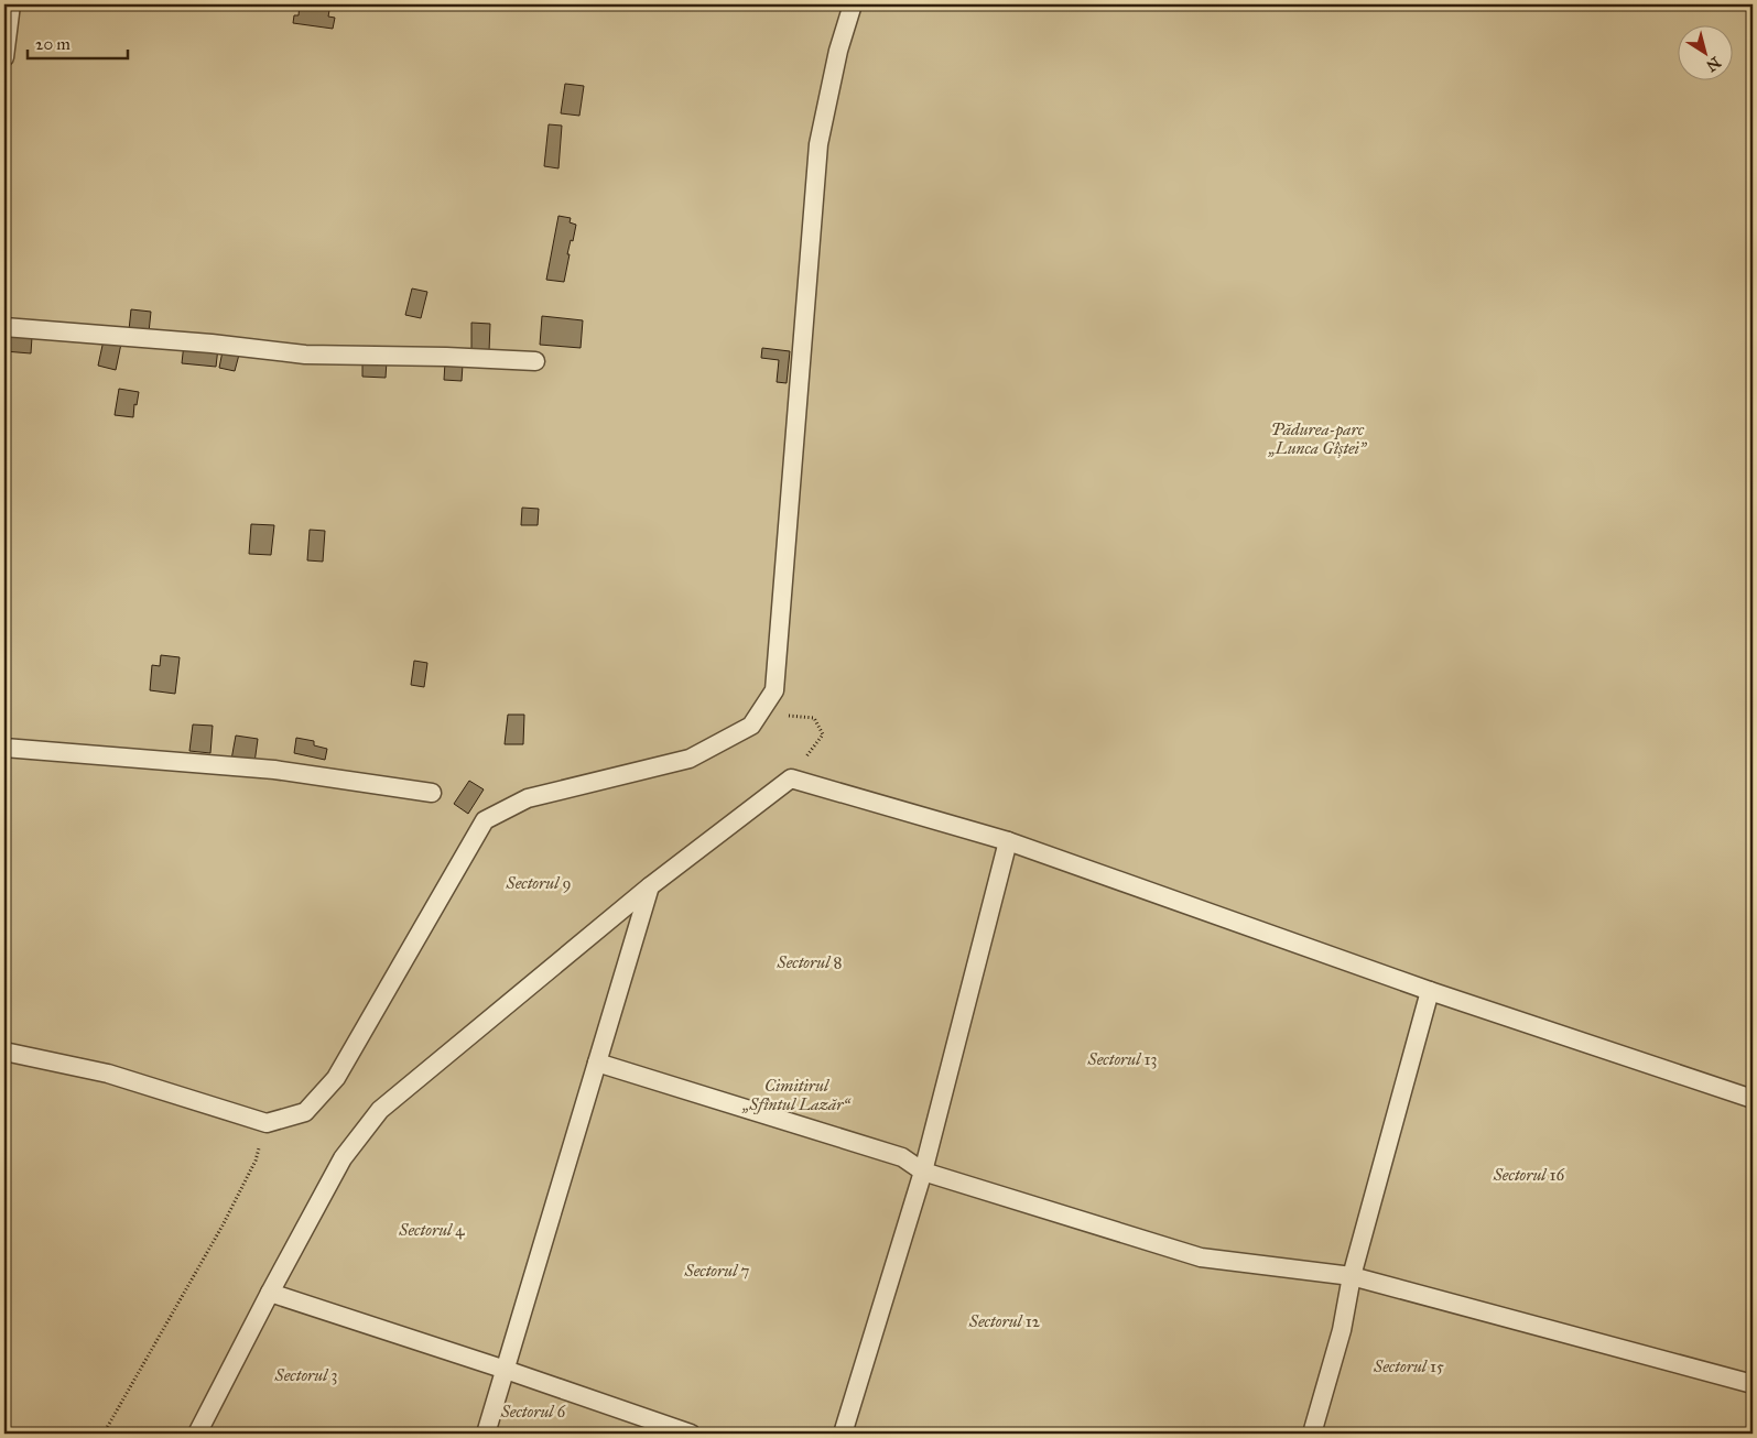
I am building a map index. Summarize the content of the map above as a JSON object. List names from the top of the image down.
{
  "parks": [
    "Pădurea-parc „Lunca Gîștei”",
    "Sectorul 9",
    "Sectorul 8",
    "Sectorul 13",
    "Cimitirul „Sfîntul Lazăr“",
    "Sectorul 16",
    "Sectorul 4",
    "Sectorul 7",
    "Sectorul 12",
    "Sectorul 15",
    "Sectorul 3",
    "Sectorul 6"
  ],
  "scale_bar": "20 m",
  "north": "bottom right"
}
